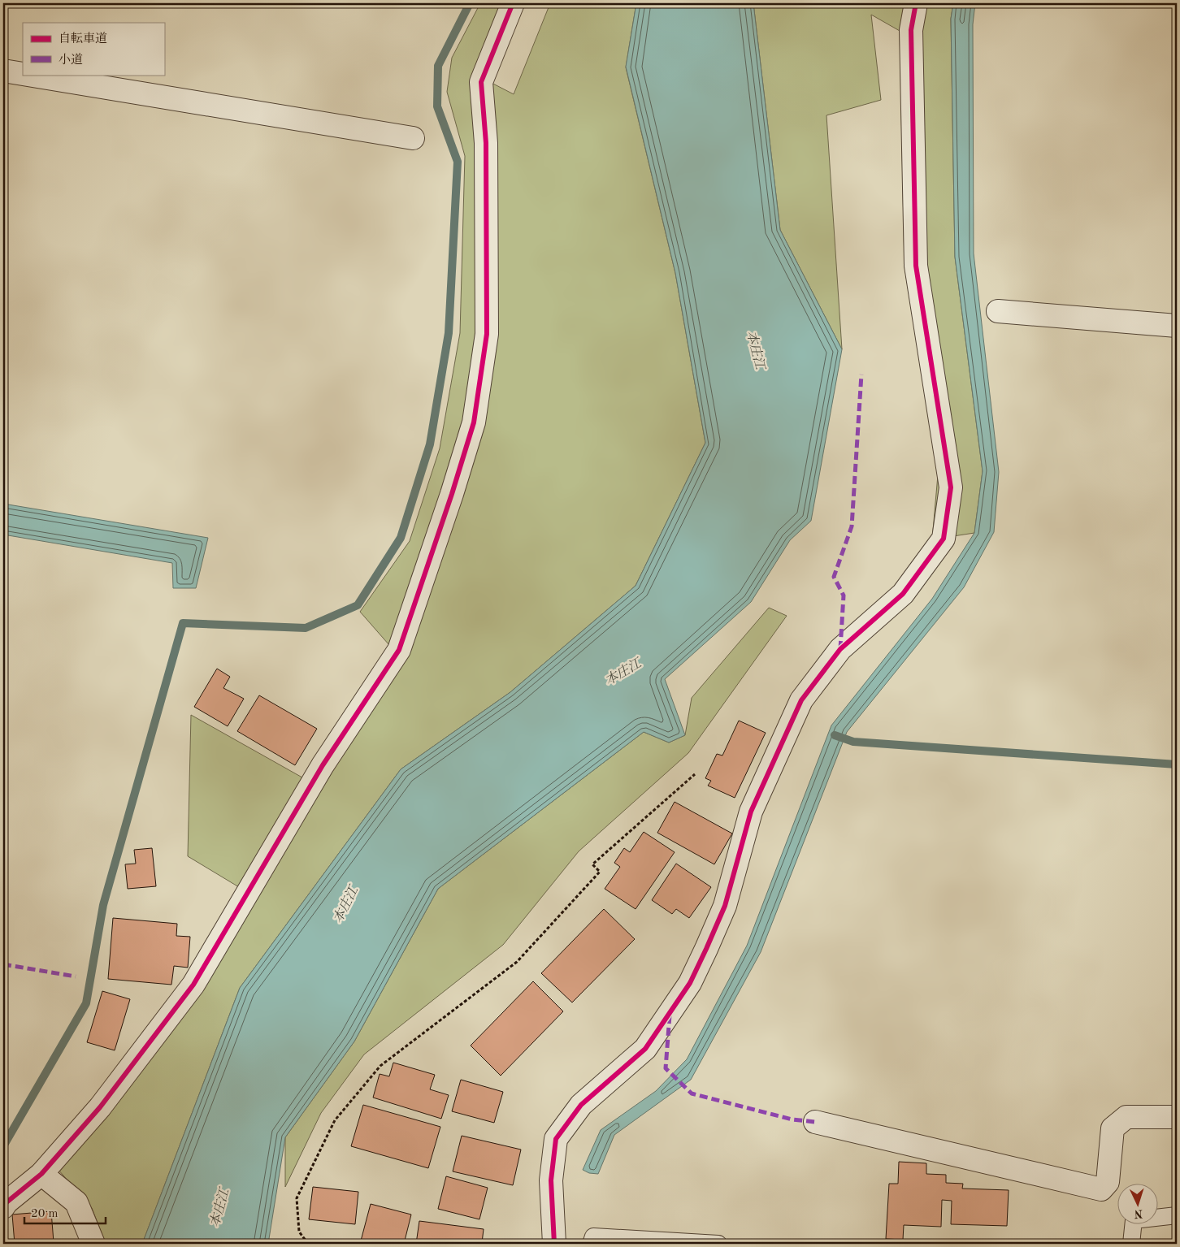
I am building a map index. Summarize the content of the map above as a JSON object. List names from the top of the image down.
{
  "water": ["本庄江"],
  "legend": ["自転車道", "小道"],
  "scale_bar": "20 m",
  "north": "bottom"
}
